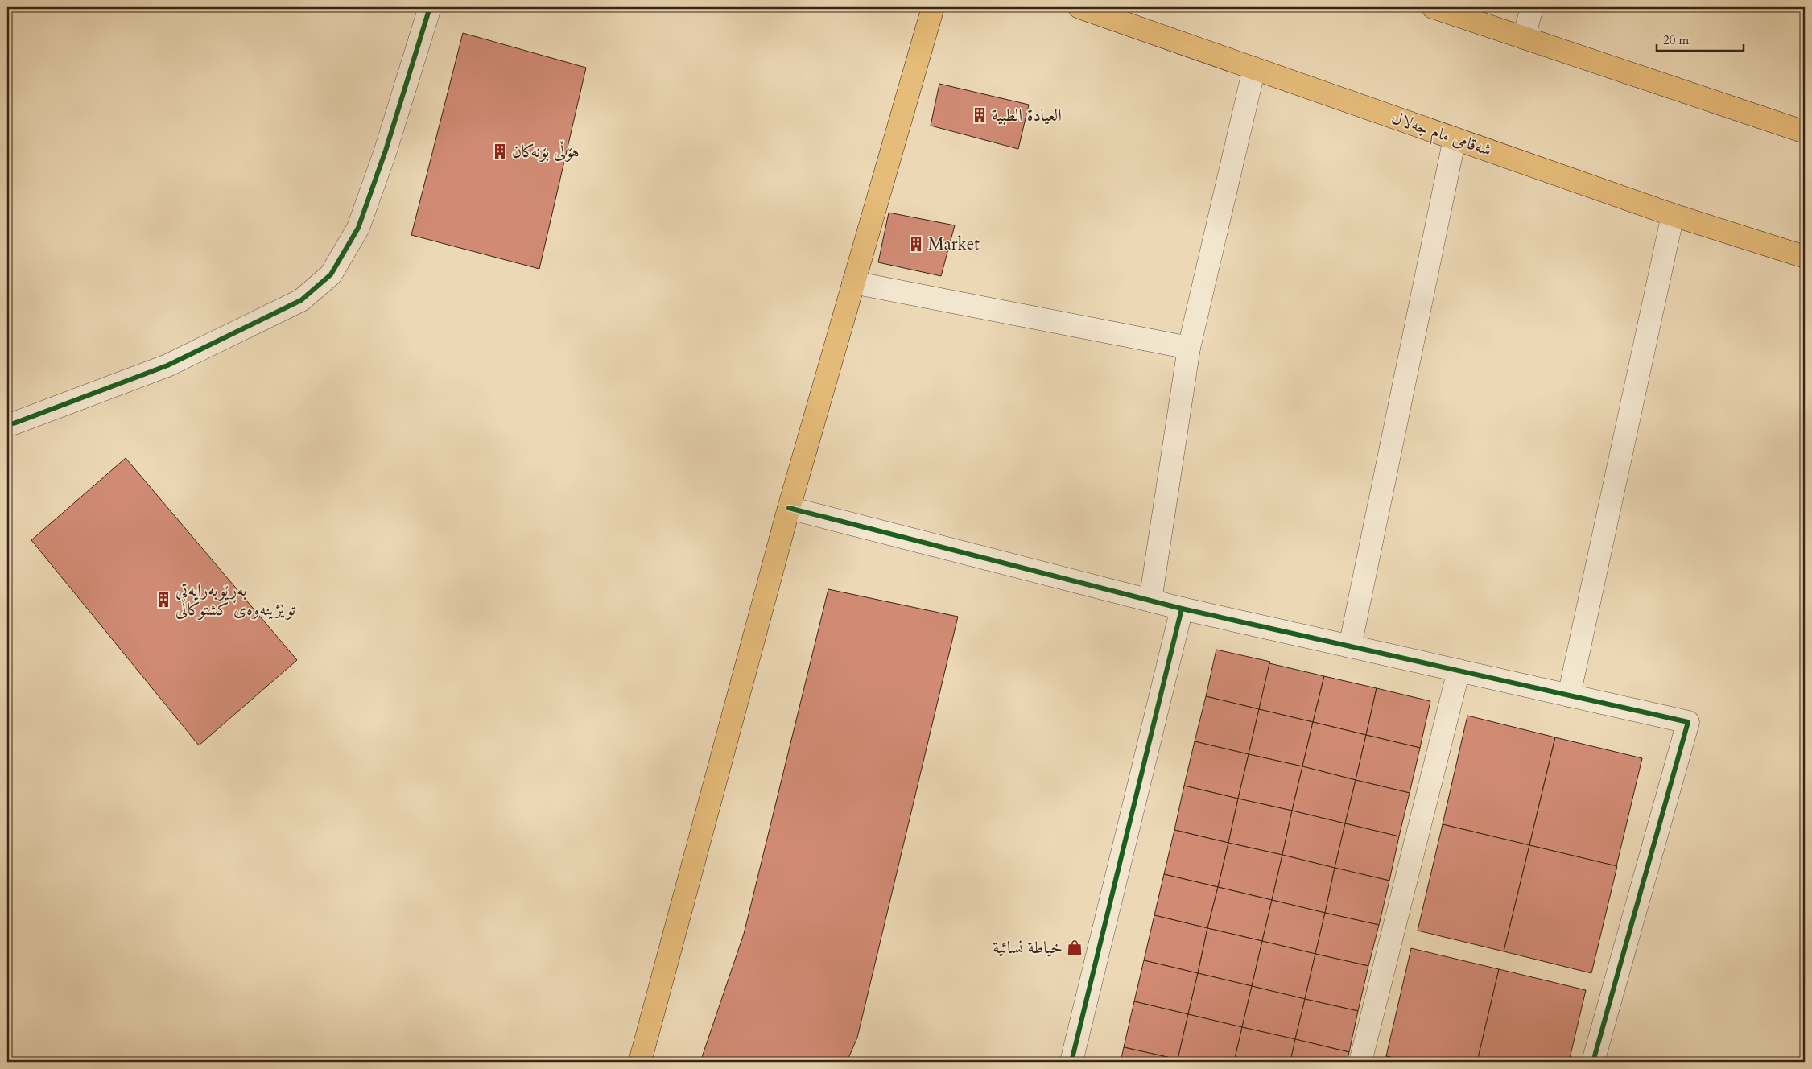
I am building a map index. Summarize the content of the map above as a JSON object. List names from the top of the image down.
{
  "streets": {
    "main road": ["شەقامی مام جەلال"]
  },
  "places": {
    "building": [
      "العيادة الطبية",
      "هۆڵی بۆنەکان",
      "Market",
      "بەڕێوبەرایەتی توێژینەوەی کشتوکاڵی"
    ],
    "shop": ["خياطة نسائية"]
  },
  "scale_bar": "20 m"
}
